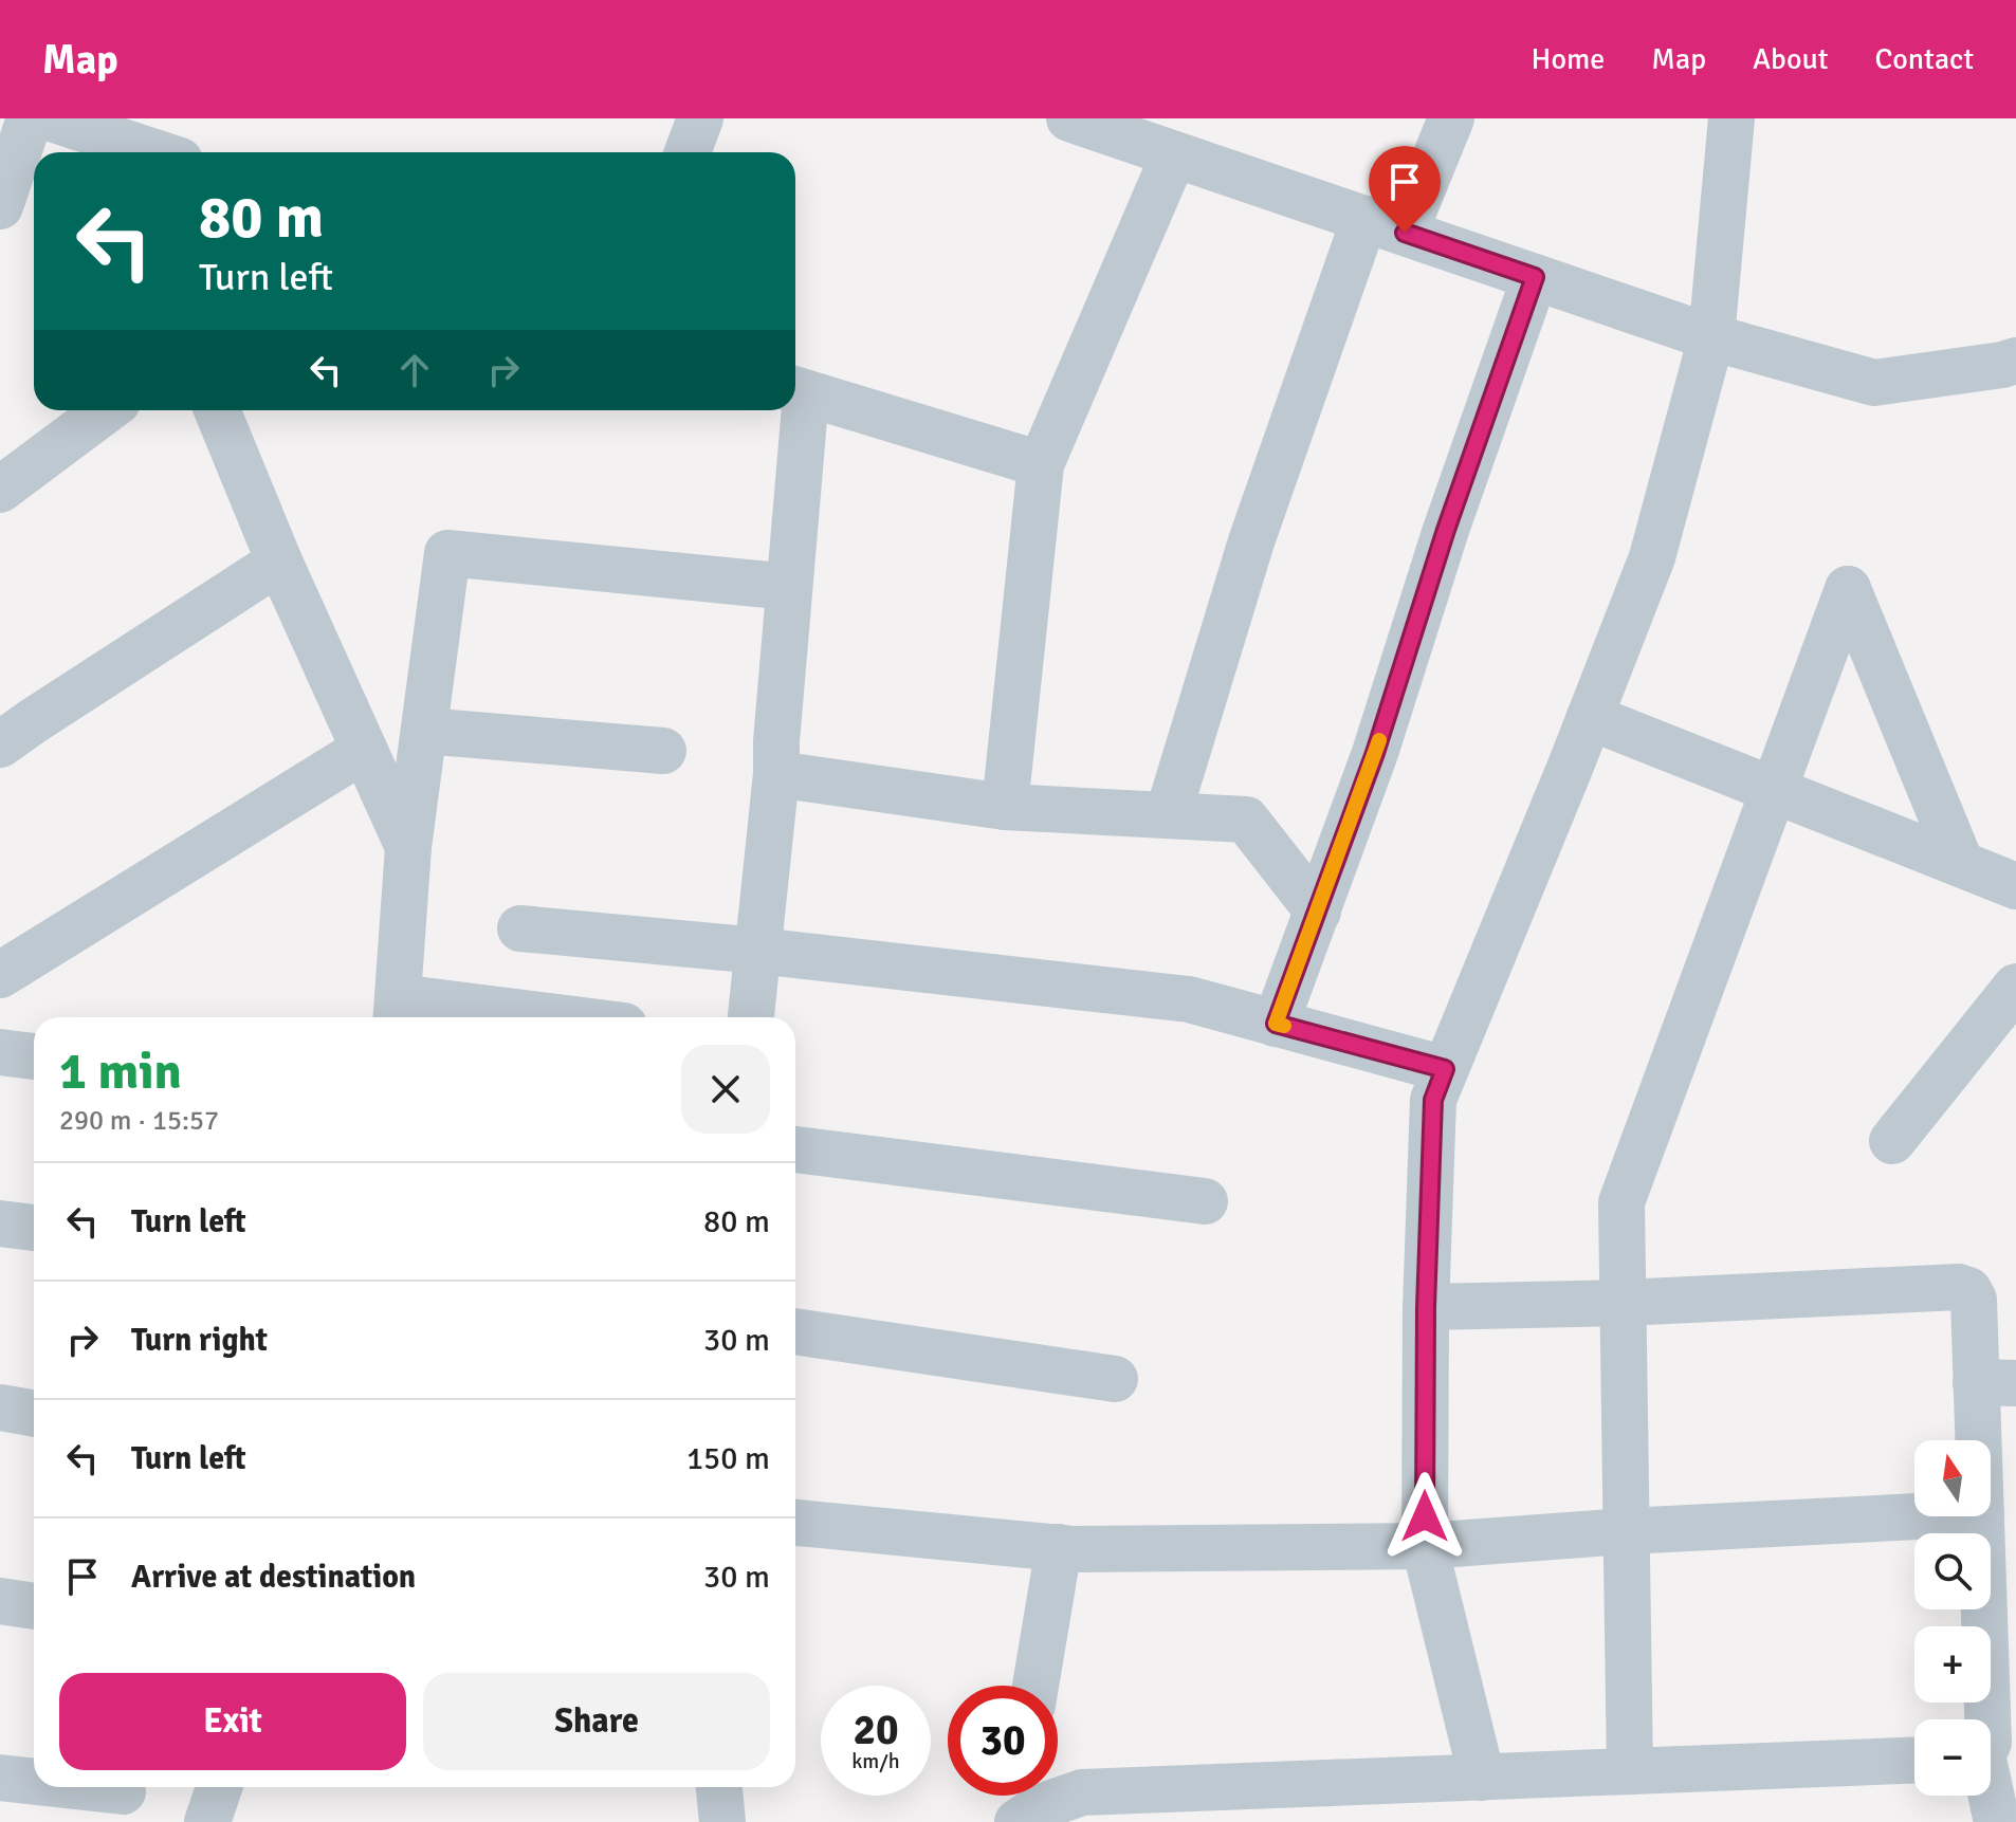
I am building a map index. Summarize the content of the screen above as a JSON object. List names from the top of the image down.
{
  "north": "top",
  "page": {
    "header": "Map",
    "nav": [
      "Home",
      "Map",
      "About",
      "Contact"
    ],
    "turn": ["80 m", "Turn left"],
    "heading": ["1 min", "290 m · 15:57"],
    "list": [
      {
        "name": "Turn left",
        "value": "80 m"
      },
      {
        "name": "Turn right",
        "value": "30 m"
      },
      {
        "name": "Turn left",
        "value": "150 m"
      },
      {
        "name": "Arrive at destination",
        "value": "30 m"
      }
    ],
    "map_buttons": ["+", "−"],
    "buttons": ["Exit", "Share"],
    "speed": "20 km/h",
    "limit": "30"
  }
}
